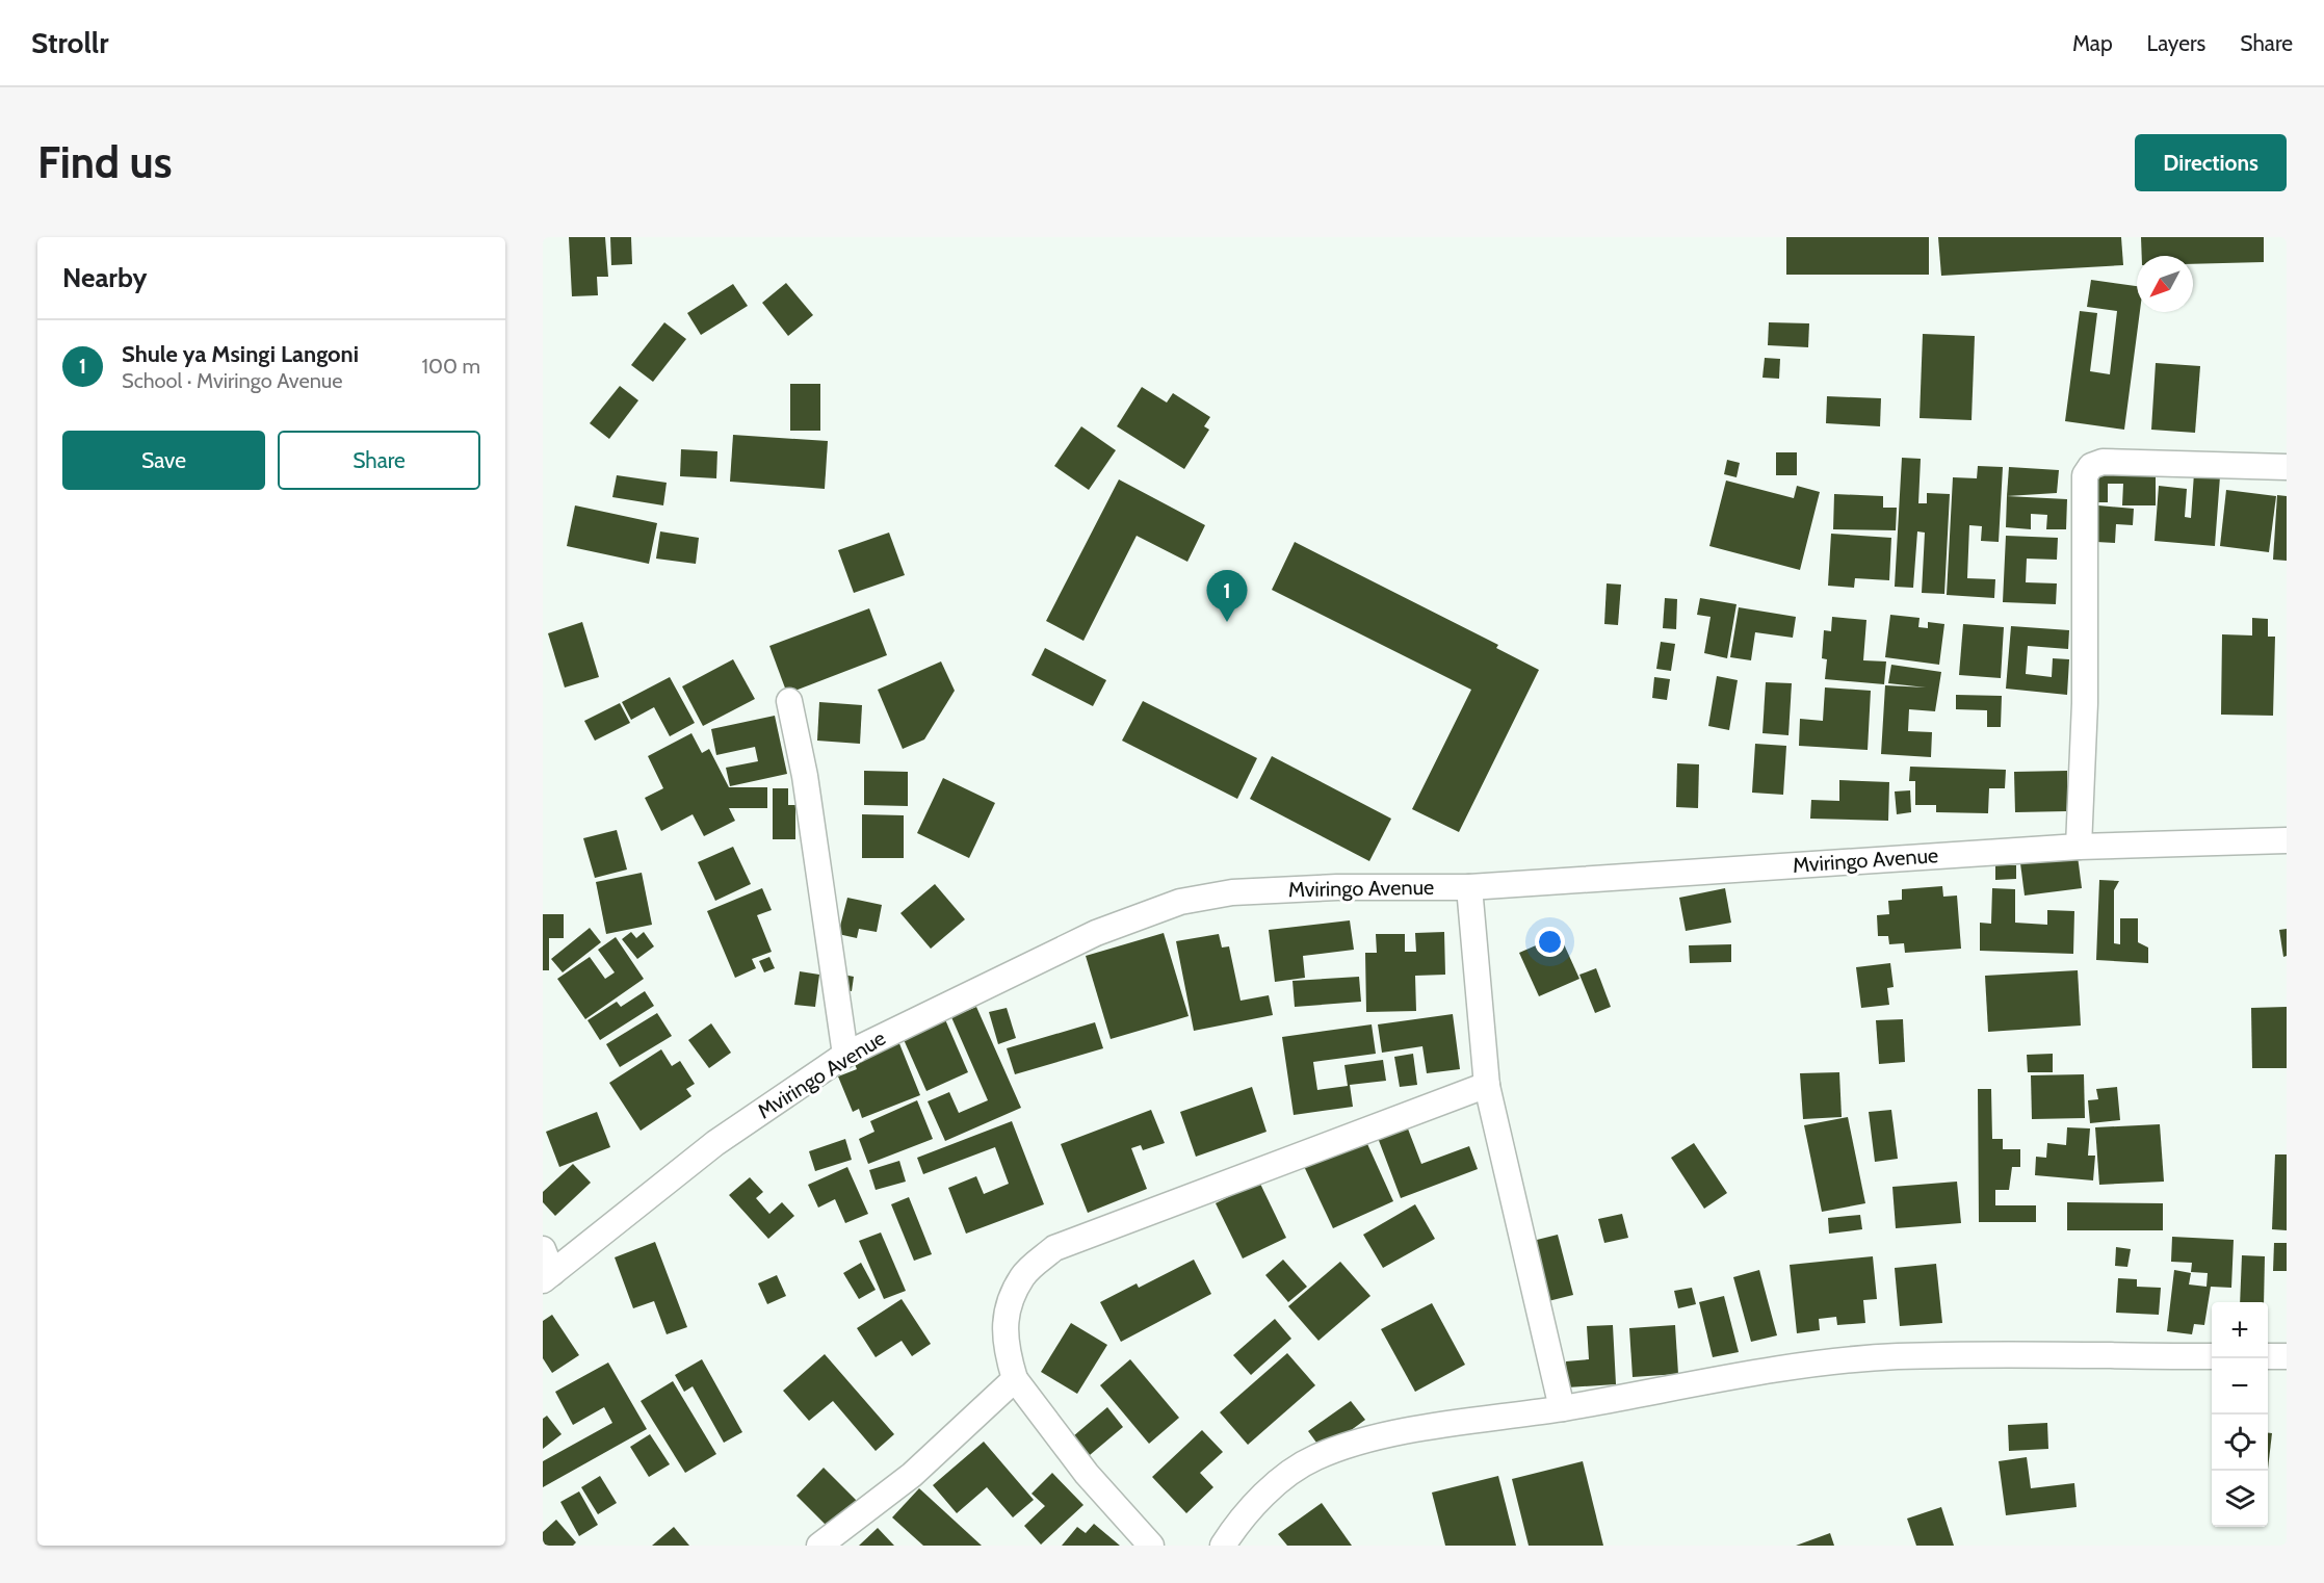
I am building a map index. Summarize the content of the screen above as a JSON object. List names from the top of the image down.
{
  "streets": {
    "street": ["Mviringo Avenue"]
  },
  "north": "bottom left",
  "page": {
    "header": "Strollr",
    "nav": ["Map", "Layers", "Share"],
    "buttons": [
      "Directions",
      ["Save", "Share"]
    ],
    "title": "Find us",
    "heading": "Nearby",
    "list": [
      {
        "mark": "1",
        "name": "Shule ya Msingi Langoni",
        "note": "School · Mviringo Avenue",
        "value": "100 m"
      }
    ],
    "pins": "1",
    "map_buttons": ["+", "−"]
  }
}
